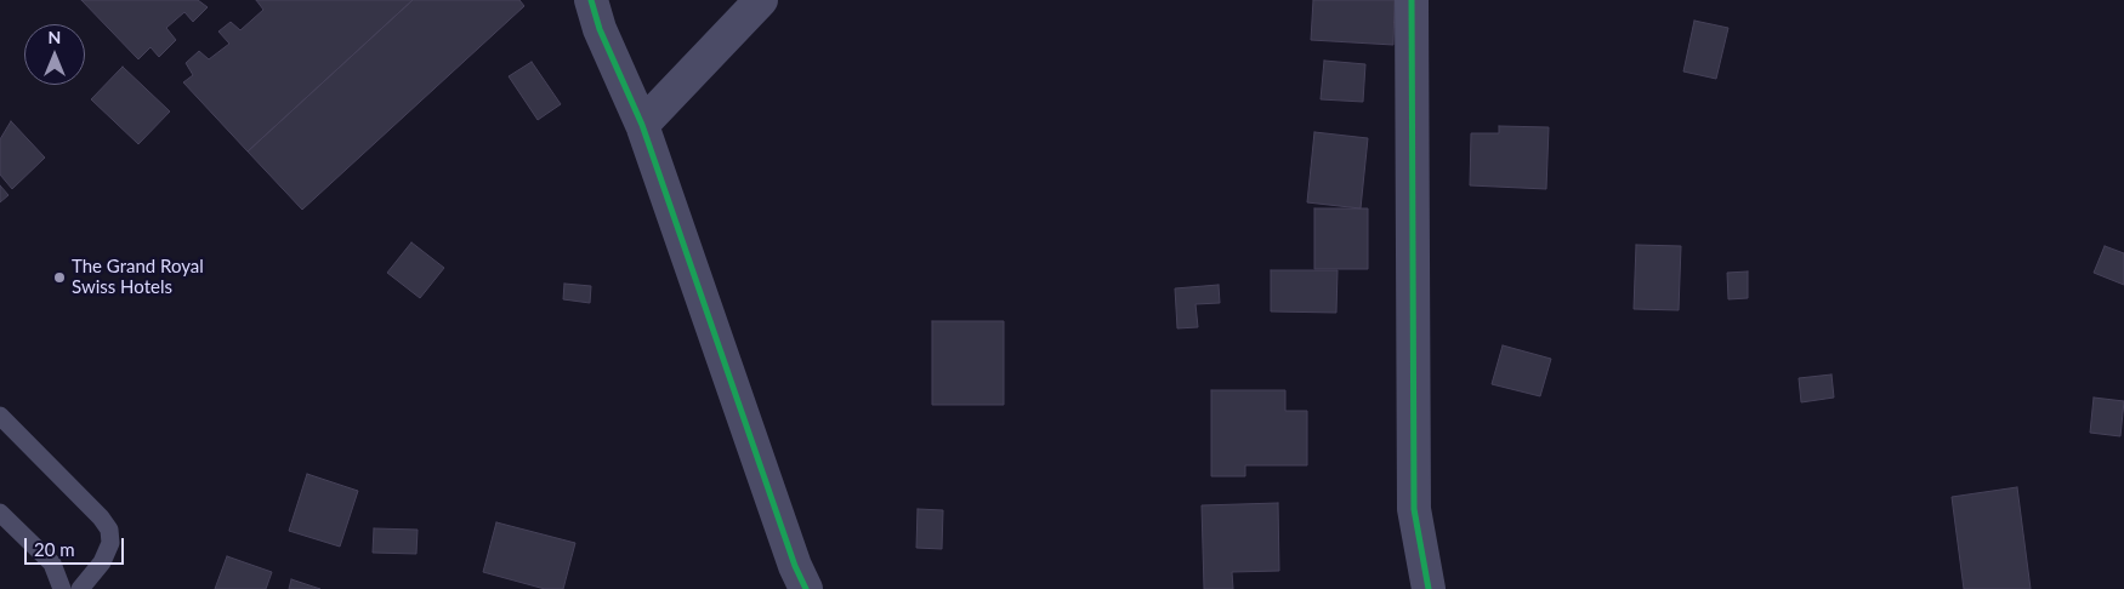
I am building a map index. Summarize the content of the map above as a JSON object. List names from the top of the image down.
{
  "places": ["The Grand Royal Swiss Hotels"],
  "scale_bar": "20 m",
  "north": "top"
}
